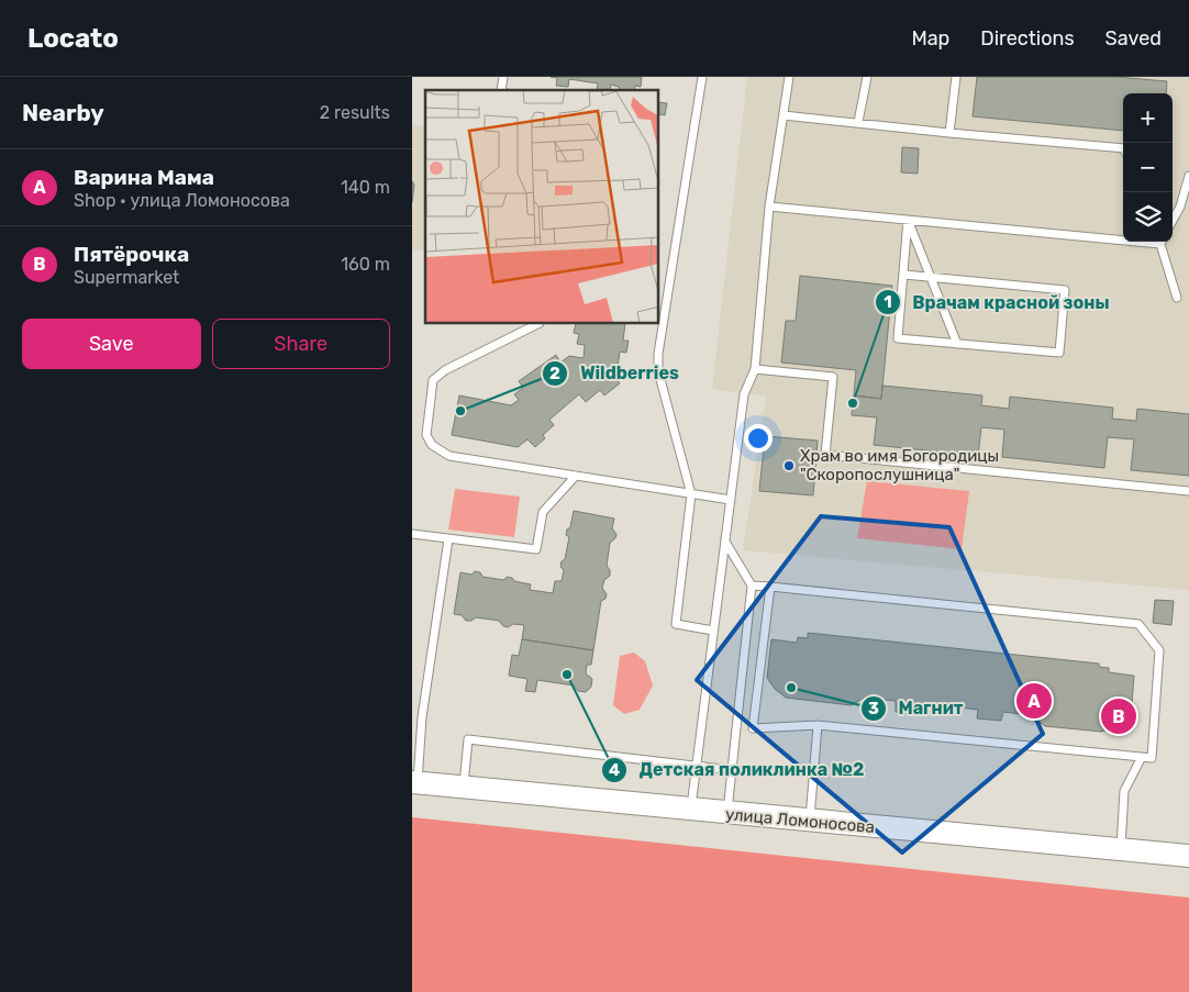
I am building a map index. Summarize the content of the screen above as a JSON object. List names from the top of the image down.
{
  "streets": {
    "main road": ["улица Ломоносова"]
  },
  "places": [
    "Врачам красной зоны",
    "Wildberries",
    "Храм во имя Богородицы \"Скоропослушница\"",
    "Детская поликлинка №2",
    "Магнит"
  ],
  "page": {
    "header": "Locato",
    "nav": ["Map", "Directions", "Saved"],
    "heading": ["Nearby", "2 results"],
    "map_buttons": ["+", "−"],
    "list": [
      {
        "mark": "A",
        "name": "Варина Мама",
        "note": "Shop · улица Ломоносова",
        "value": "140 m"
      },
      {
        "mark": "B",
        "name": "Пятёрочка",
        "note": "Supermarket",
        "value": "160 m"
      }
    ],
    "buttons": ["Save", "Share"],
    "pins": ["A", "B"]
  }
}
